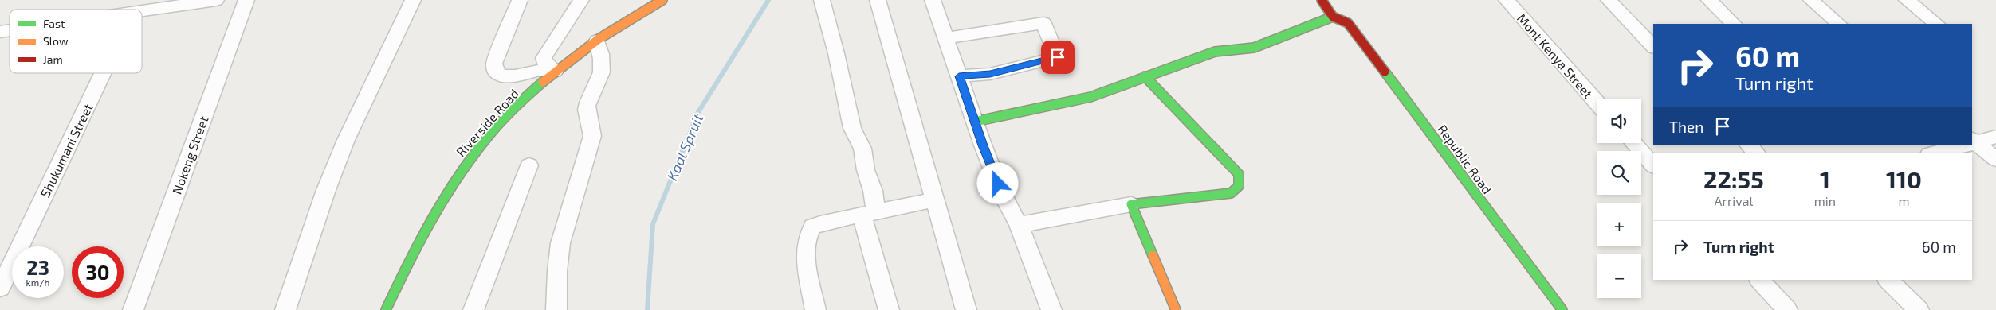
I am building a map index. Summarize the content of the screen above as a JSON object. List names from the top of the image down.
{
  "streets": {
    "street": [
      "Mont Kenya Street",
      "Riverside Road",
      "Shukumani Street",
      "Nokeng Street",
      "Republic Road"
    ]
  },
  "water": ["Kaal Spruit"],
  "legend": ["Fast", "Slow", "Jam"],
  "page": {
    "turn": ["60 m", "Turn right"],
    "map_buttons": ["+", "−"],
    "then": "Then",
    "eta": [
      "22:55",
      "Arrival",
      "1",
      "min",
      "110",
      "m"
    ],
    "list": [
      {
        "name": "Turn right",
        "value": "60 m"
      }
    ],
    "speed": "23 km/h",
    "limit": "30"
  }
}
